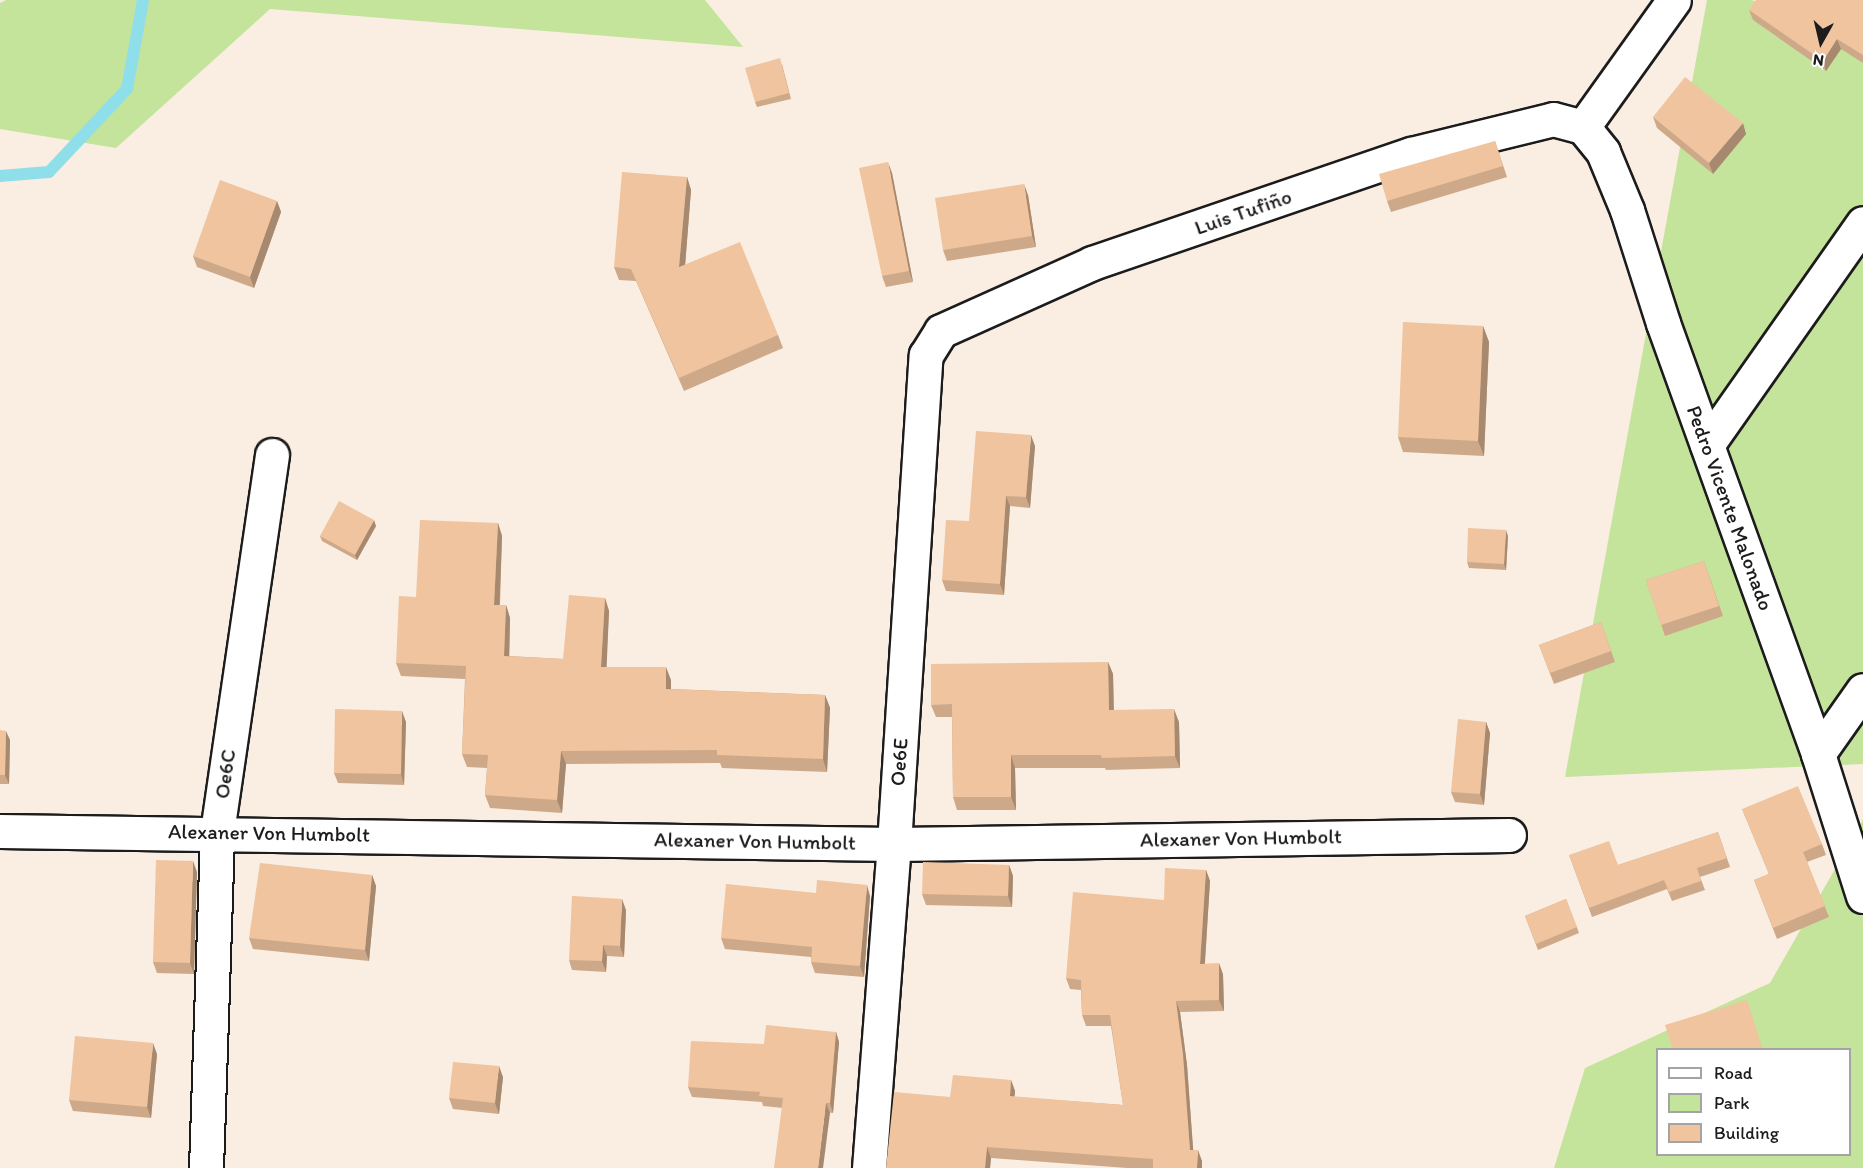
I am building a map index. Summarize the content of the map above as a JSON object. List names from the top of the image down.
{
  "streets": {
    "street": [
      "Luis Tufiño",
      "Pedro Vicente Malonado",
      "Oe6E",
      "Oe6C",
      "Alexaner Von Humbolt"
    ]
  },
  "crossings": [
    ["Luis Tufiño", "Pedro Vicente Malonado"],
    ["Luis Tufiño", "Oe6E"],
    ["Oe6E", "Alexaner Von Humbolt"],
    ["Oe6C", "Alexaner Von Humbolt"]
  ],
  "legend": ["Road", "Park", "Building"],
  "north": "bottom"
}
